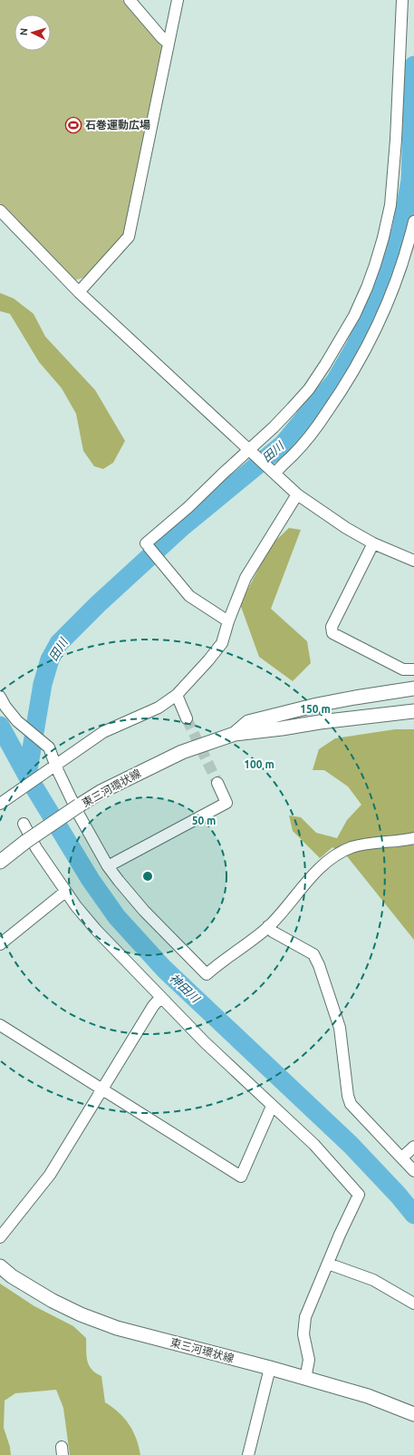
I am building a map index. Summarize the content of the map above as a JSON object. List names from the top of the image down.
{
  "streets": {
    "main road": ["東三河環状線"]
  },
  "water": ["田川", "神田川"],
  "places": {
    "sports": ["石巻運動広場"]
  },
  "north": "left",
  "rings": ["150 m", "100 m", "50 m"]
}
